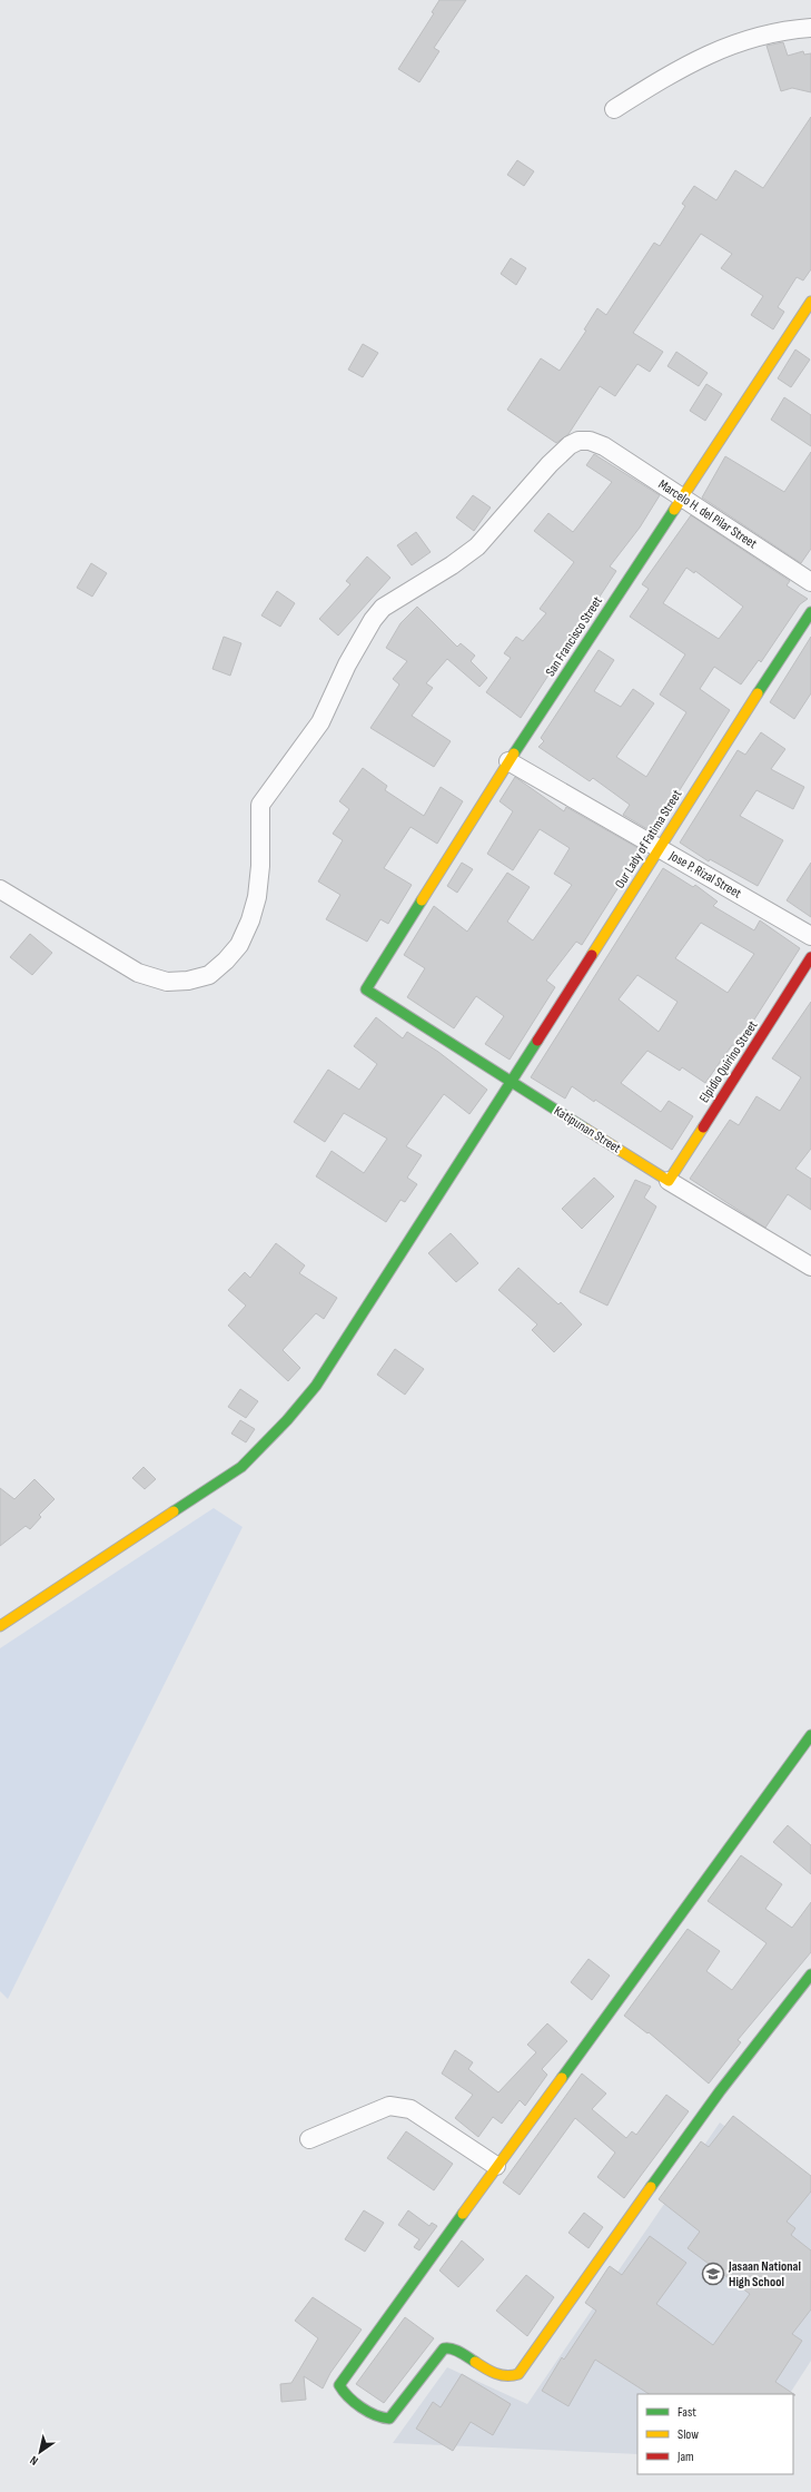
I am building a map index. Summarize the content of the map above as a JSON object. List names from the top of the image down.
{
  "streets": {
    "street": [
      "Marcelo H. del Pilar Street",
      "San Francisco Street",
      "Our Lady of Fatima Street",
      "Jose P. Rizal Street",
      "Elpidio Quirino Street",
      "Katipunan Street"
    ]
  },
  "crossings": [
    ["Marcelo H. del Pilar Street", "San Francisco Street"],
    ["San Francisco Street", "Jose P. Rizal Street"],
    ["San Francisco Street", "Katipunan Street"],
    ["Our Lady of Fatima Street", "Jose P. Rizal Street"],
    ["Our Lady of Fatima Street", "Katipunan Street"],
    ["Elpidio Quirino Street", "Katipunan Street"]
  ],
  "places": {
    "school or university": ["Jasaan National High School"]
  },
  "legend": ["Fast", "Slow", "Jam"],
  "north": "bottom left"
}
